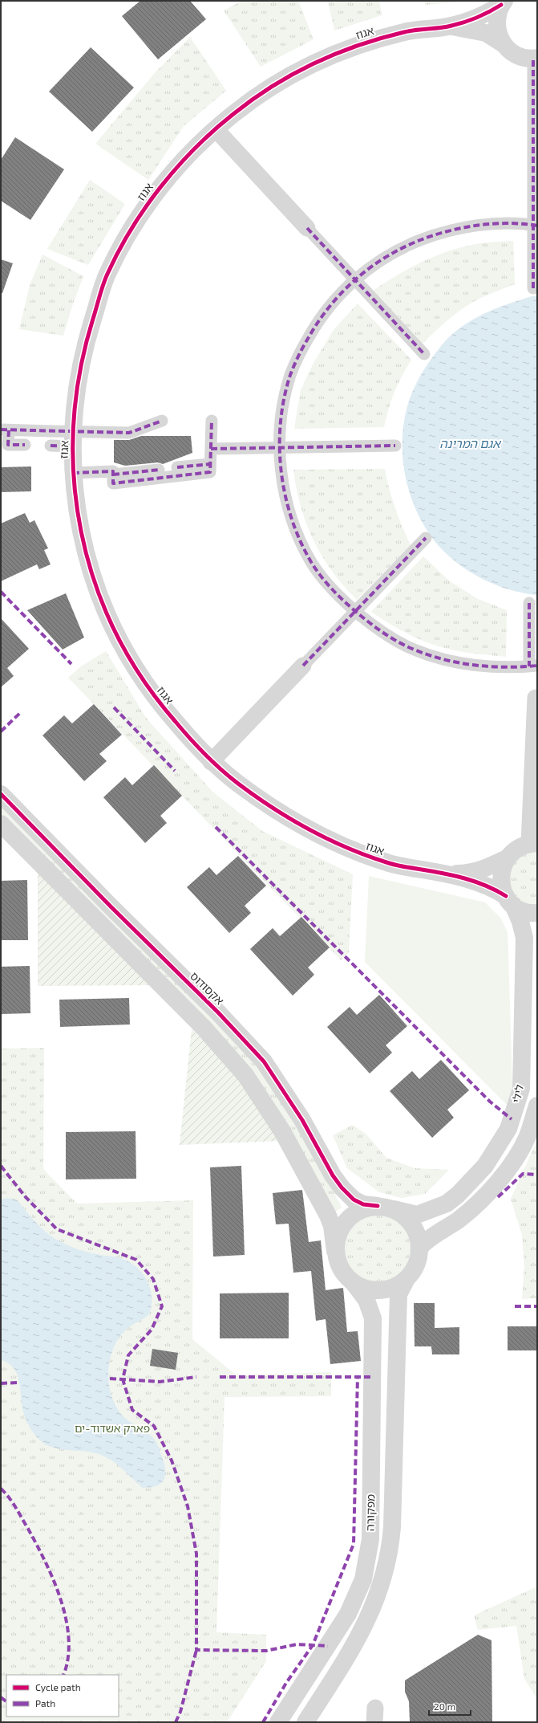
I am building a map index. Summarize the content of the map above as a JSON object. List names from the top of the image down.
{
  "streets": {
    "street": [
      "אגוז",
      "אקסודוס",
      "לילי",
      "מפקורה"
    ]
  },
  "crossings": [
    ["אגוז", "לילי"],
    ["אקסודוס", "לילי"],
    ["אקסודוס", "מפקורה"],
    ["לילי", "מפקורה"]
  ],
  "water": ["אגם המרינה"],
  "parks": ["פארק אשדוד-ים"],
  "legend": ["Cycle path", "Path"],
  "scale_bar": "20 m"
}
